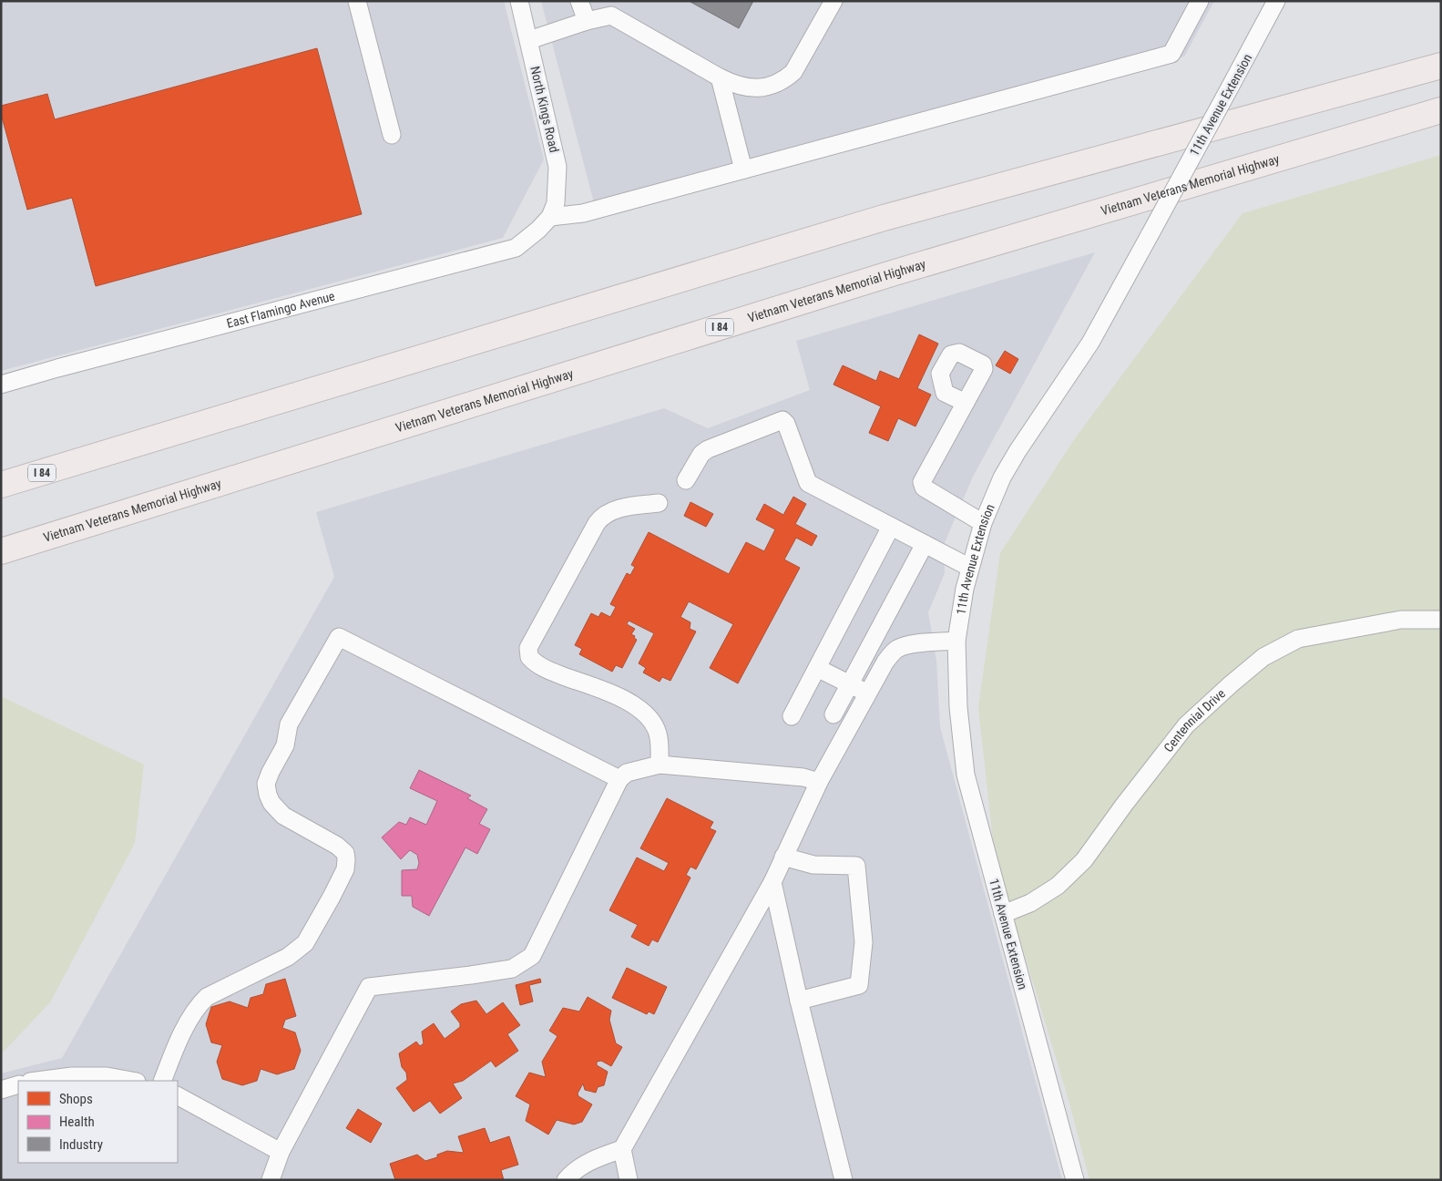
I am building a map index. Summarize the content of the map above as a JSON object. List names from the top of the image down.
{
  "streets": {
    "highway": ["Vietnam Veterans Memorial Highway", "I 84"],
    "street": [
      "11th Avenue Extension",
      "North Kings Road",
      "East Flamingo Avenue",
      "Centennial Drive"
    ]
  },
  "crossings": [
    ["11th Avenue Extension", "Centennial Drive"],
    ["North Kings Road", "East Flamingo Avenue"]
  ],
  "legend": ["Shops", "Health", "Industry"]
}
